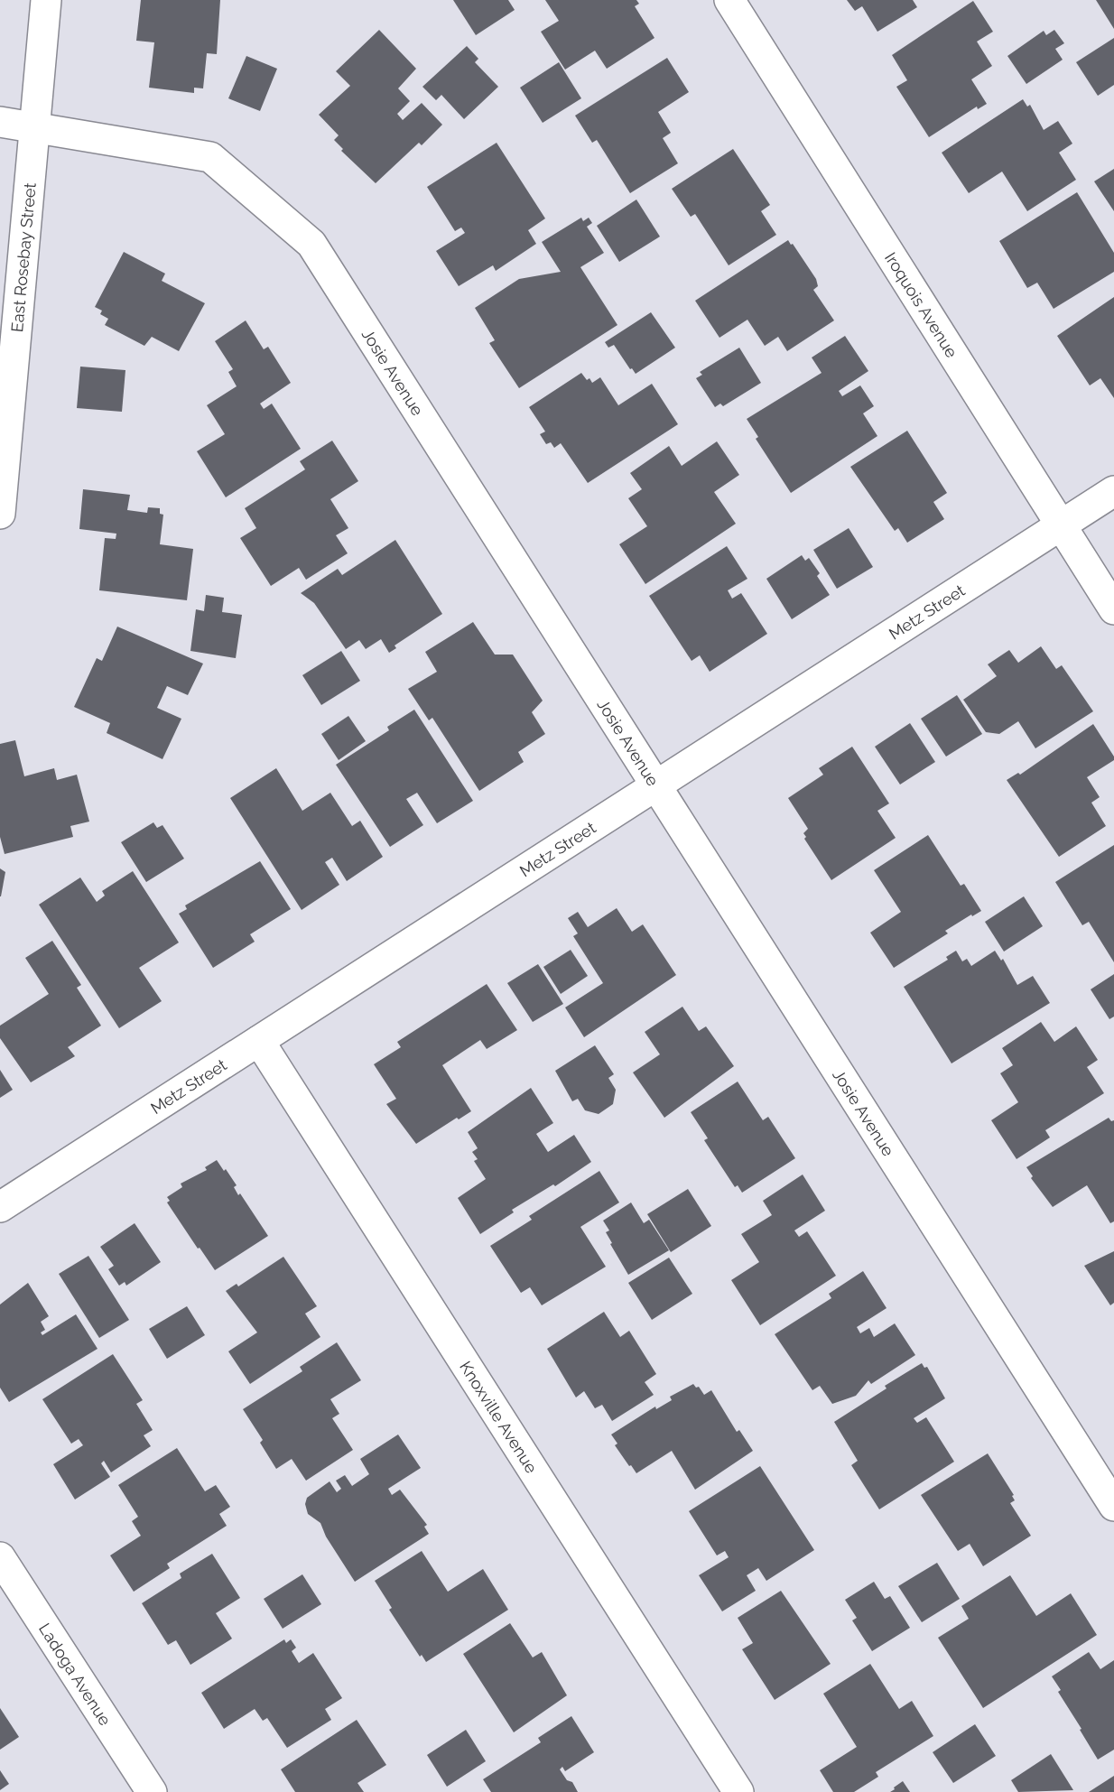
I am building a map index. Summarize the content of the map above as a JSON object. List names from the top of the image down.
{
  "streets": {
    "street": [
      "East Rosebay Street",
      "Iroquois Avenue",
      "Josie Avenue",
      "Metz Street",
      "Knoxville Avenue",
      "Ladoga Avenue"
    ]
  },
  "crossings": [
    ["East Rosebay Street", "Josie Avenue"],
    ["Iroquois Avenue", "Metz Street"],
    ["Josie Avenue", "Metz Street"],
    ["Metz Street", "Knoxville Avenue"]
  ]
}
